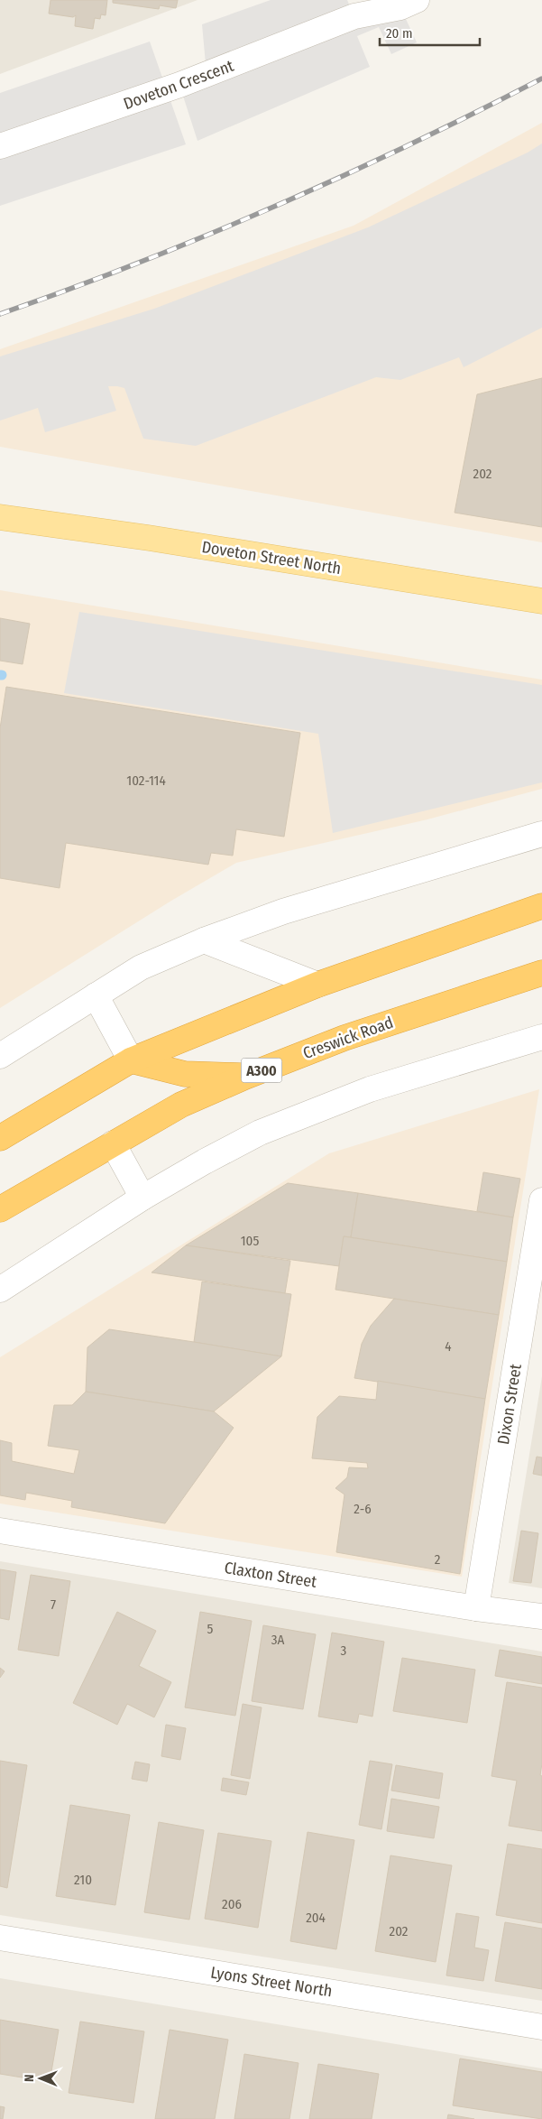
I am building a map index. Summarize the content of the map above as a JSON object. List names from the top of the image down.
{
  "streets": {
    "highway": ["Creswick Road", "A300"],
    "main road": ["Doveton Street North"],
    "street": [
      "Doveton Crescent",
      "Dixon Street",
      "Claxton Street",
      "Lyons Street North"
    ]
  },
  "crossings": [
    ["Dixon Street", "Claxton Street"]
  ],
  "house_numbers": [
    "202",
    "102-114",
    "105",
    "4",
    "2-6",
    "2",
    "7",
    "5",
    "3A",
    "3",
    "210",
    "206",
    "204",
    "202"
  ],
  "scale_bar": "20 m",
  "north": "left"
}
